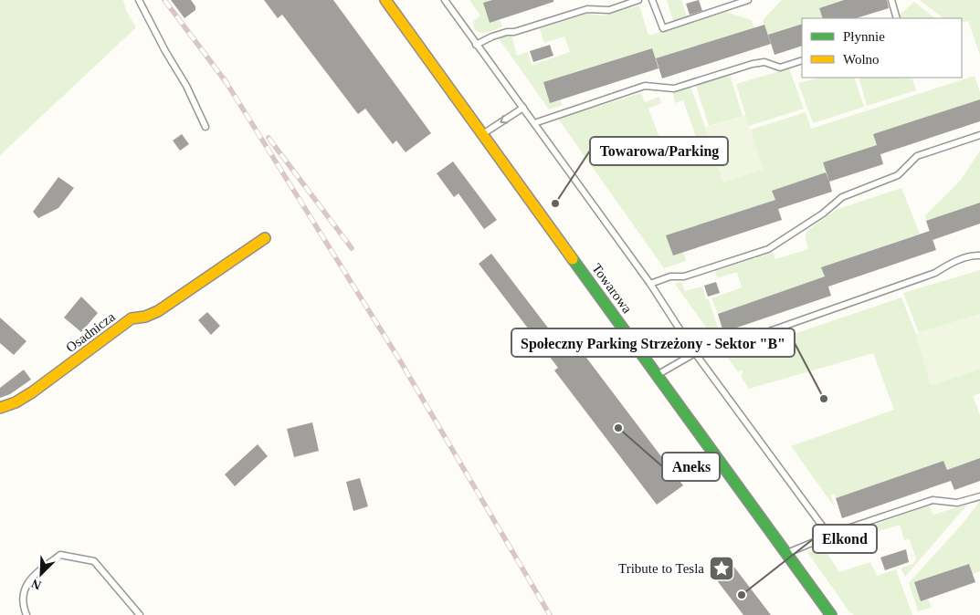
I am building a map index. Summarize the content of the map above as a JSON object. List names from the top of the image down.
{
  "streets": {
    "main road": ["Towarowa", "Osadnicza"]
  },
  "places": {
    "other": [
      "Towarowa/Parking",
      "Społeczny Parking Strzeżony - Sektor \"B\"",
      "Aneks",
      "Elkond"
    ],
    "place": ["Tribute to Tesla"]
  },
  "legend": ["Płynnie", "Wolno"],
  "north": "bottom left"
}
